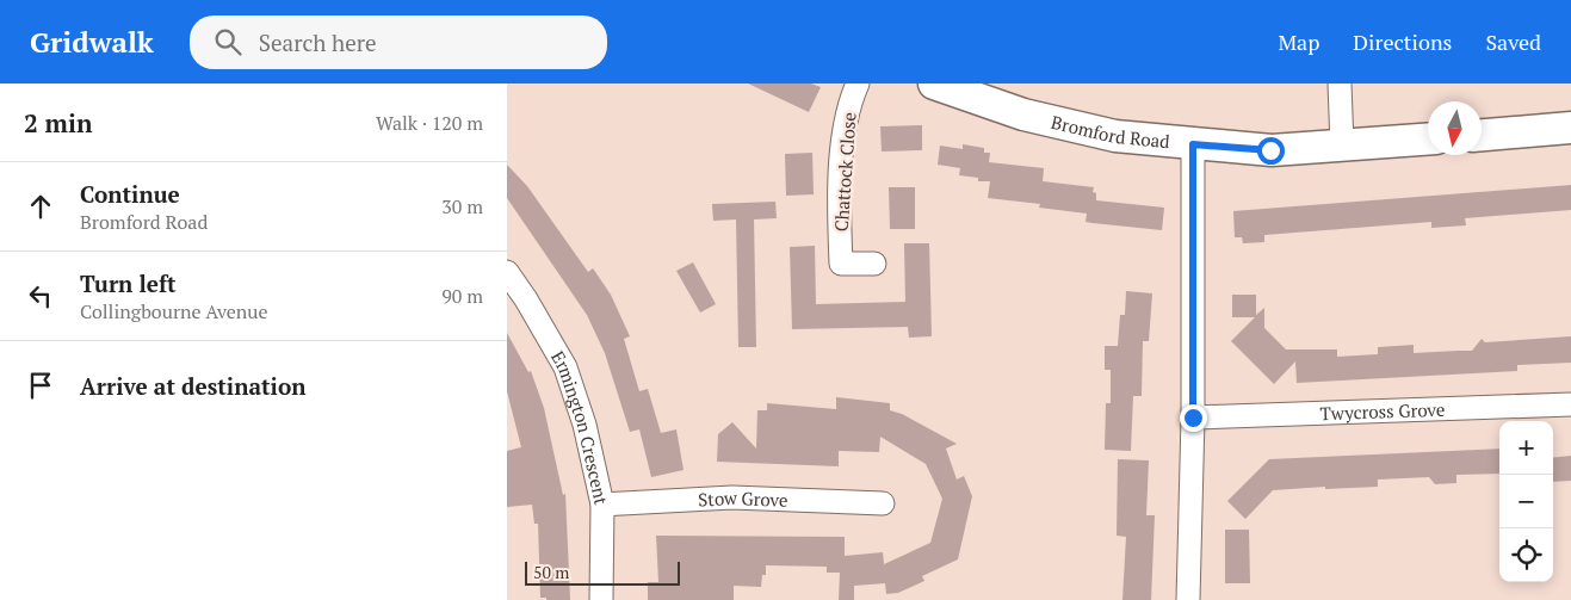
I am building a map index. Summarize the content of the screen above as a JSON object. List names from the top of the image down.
{
  "streets": {
    "street": [
      "Bromford Road",
      "Chattock Close",
      "Twycross Grove",
      "Ermington Crescent",
      "Stow Grove"
    ]
  },
  "crossings": [
    ["Ermington Crescent", "Stow Grove"]
  ],
  "scale_bar": "50 m",
  "north": "bottom",
  "page": {
    "header": "Gridwalk",
    "search": "Search here",
    "nav": ["Map", "Directions", "Saved"],
    "heading": ["2 min", "Walk · 120 m"],
    "list": [
      ["Continue", "Bromford Road", "30 m"],
      ["Turn left", "Collingbourne Avenue", "90 m"],
      "Arrive at destination"
    ],
    "map_buttons": ["+", "−"],
    "scale": "50 m"
  }
}
